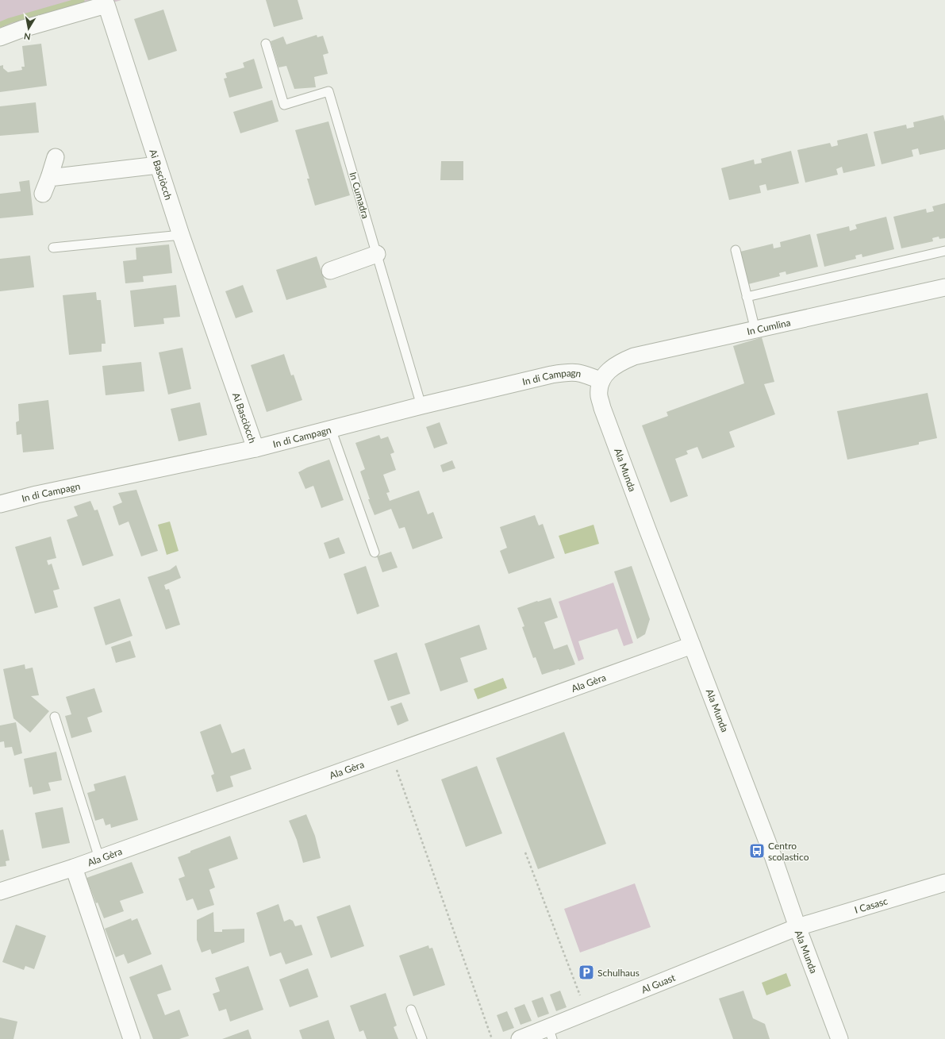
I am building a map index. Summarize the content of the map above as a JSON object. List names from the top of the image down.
{
  "streets": {
    "street": [
      "Ai Basciòcch",
      "In Cumlina",
      "In di Campagn",
      "Ala Munda",
      "Ala Gèra",
      "I Casasc",
      "Al Guast"
    ],
    "lane": ["In Cumadra"]
  },
  "crossings": [
    ["Ai Basciòcch", "In di Campagn"],
    ["In Cumadra", "In di Campagn"],
    ["In Cumlina", "In di Campagn"],
    ["In Cumlina", "Ala Munda"],
    ["In di Campagn", "Ala Munda"],
    ["Ala Munda", "Ala Gèra"],
    ["Ala Munda", "I Casasc"],
    ["Ala Munda", "Al Guast"],
    ["I Casasc", "Al Guast"]
  ],
  "places": {
    "bus stop": ["Centro scolastico"],
    "parking": ["Schulhaus"]
  },
  "north": "bottom"
}
